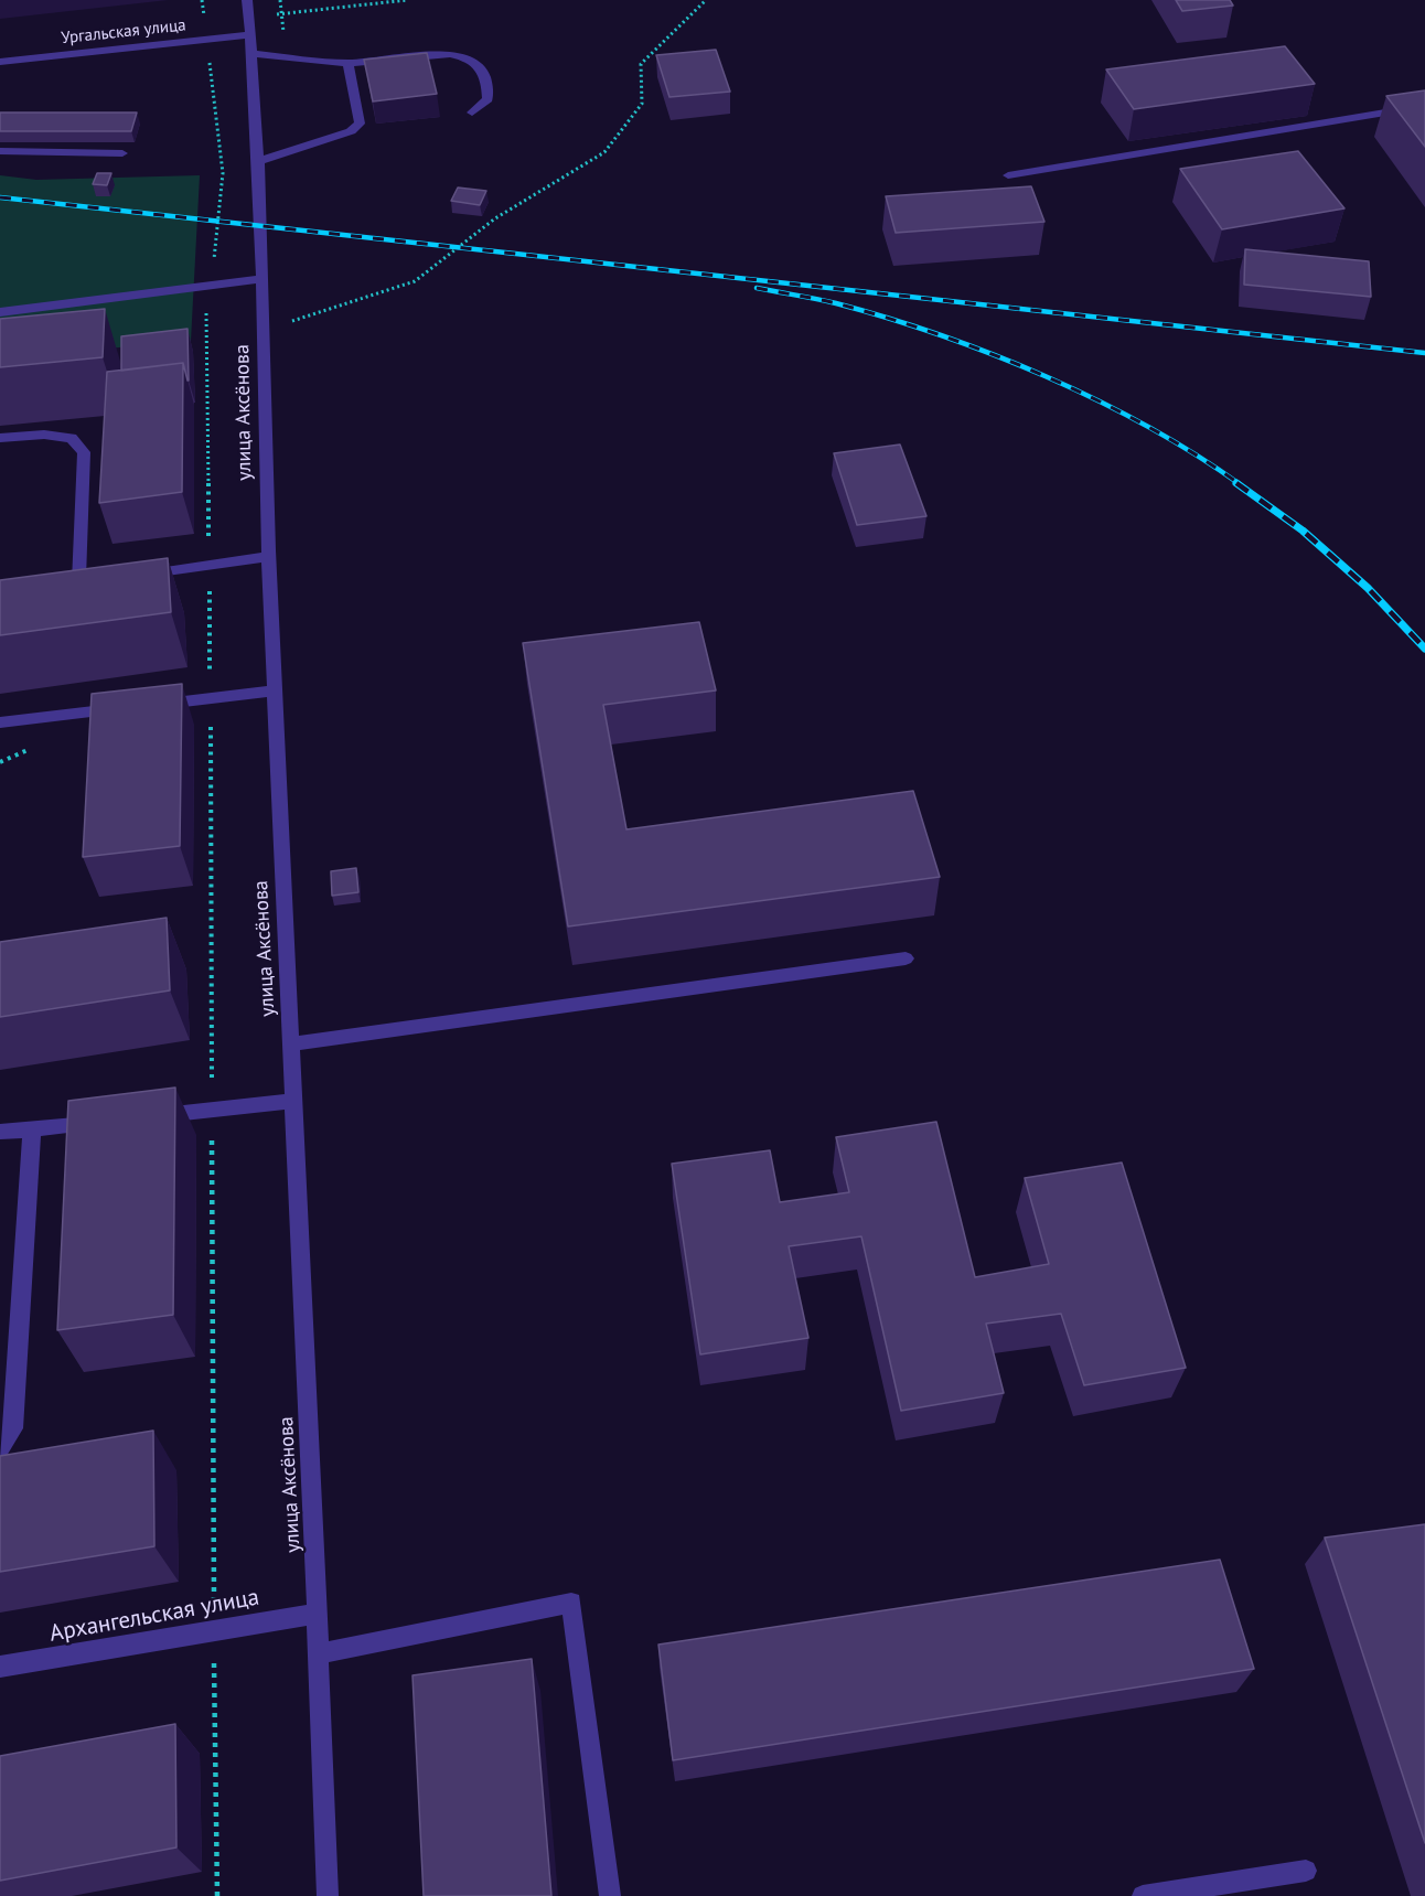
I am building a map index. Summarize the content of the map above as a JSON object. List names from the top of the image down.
{
  "streets": {
    "street": ["Ургальская улица", "улица Аксёнова", "Архангельская улица"]
  },
  "crossings": [
    ["Ургальская улица", "улица Аксёнова"],
    ["улица Аксёнова", "Архангельская улица"]
  ]
}
